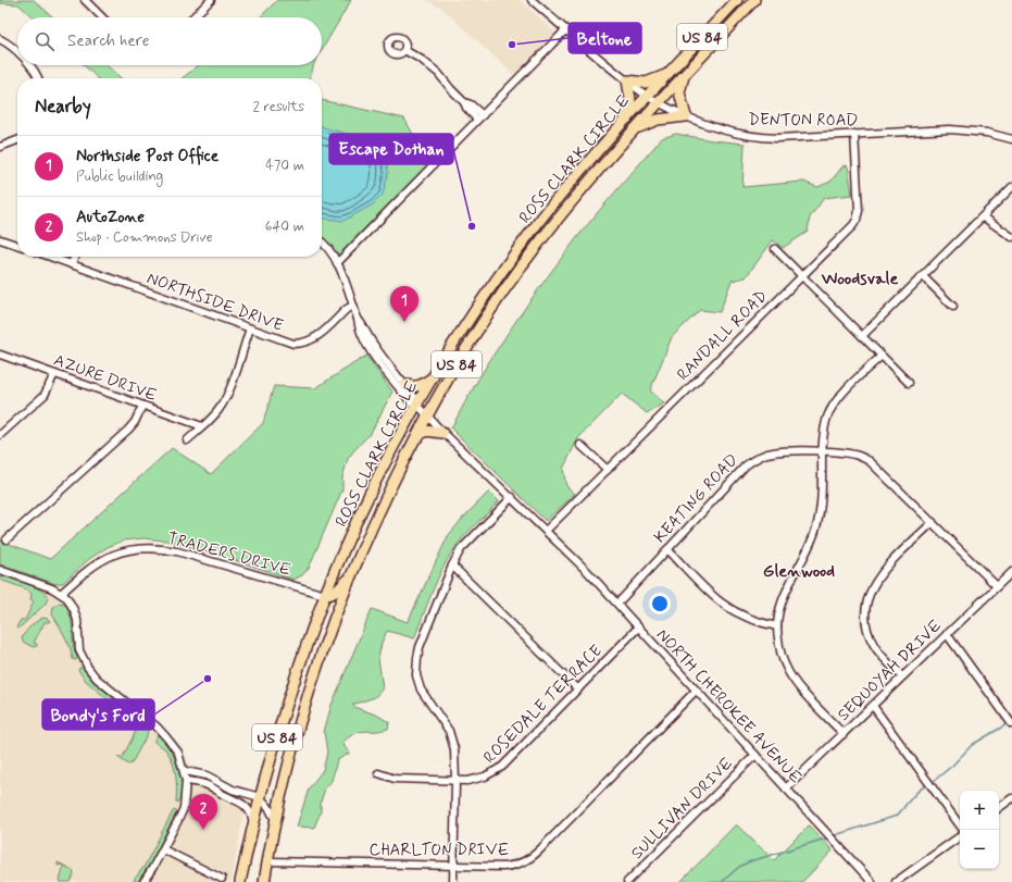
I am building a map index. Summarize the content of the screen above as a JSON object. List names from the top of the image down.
{
  "streets": {
    "highway": ["US 84", "ROSS CLARK CIRCLE"],
    "street": [
      "DENTON ROAD",
      "NORTHSIDE DRIVE",
      "RANDALL ROAD",
      "AZURE DRIVE",
      "KEATING ROAD",
      "TRADERS DRIVE",
      "SEQUOYAH DRIVE",
      "ROSEDALE TERRACE",
      "NORTH CHEROKEE AVENUE",
      "SULLIVAN DRIVE",
      "CHARLTON DRIVE"
    ]
  },
  "crossings": [
    ["DENTON ROAD", "ROSS CLARK CIRCLE"],
    ["DENTON ROAD", "RANDALL ROAD"],
    ["ROSS CLARK CIRCLE", "TRADERS DRIVE"],
    ["ROSS CLARK CIRCLE", "NORTH CHEROKEE AVENUE"],
    ["ROSS CLARK CIRCLE", "CHARLTON DRIVE"],
    ["NORTHSIDE DRIVE", "NORTH CHEROKEE AVENUE"],
    ["RANDALL ROAD", "NORTH CHEROKEE AVENUE"],
    ["KEATING ROAD", "SEQUOYAH DRIVE"],
    ["KEATING ROAD", "NORTH CHEROKEE AVENUE"],
    ["SEQUOYAH DRIVE", "NORTH CHEROKEE AVENUE"],
    ["ROSEDALE TERRACE", "NORTH CHEROKEE AVENUE"],
    ["NORTH CHEROKEE AVENUE", "SULLIVAN DRIVE"],
    ["NORTH CHEROKEE AVENUE", "CHARLTON DRIVE"]
  ],
  "districts": ["Woodsvale", "Glenwood"],
  "places": ["Beltone", "Escape Dothan", "Bondy's Ford"],
  "page": {
    "search": "Search here",
    "heading": ["Nearby", "2 results"],
    "list": [
      {
        "mark": "1",
        "name": "Northside Post Office",
        "note": "Public building",
        "value": "470 m"
      },
      {
        "mark": "2",
        "name": "AutoZone",
        "note": "Shop · Commons Drive",
        "value": "640 m"
      }
    ],
    "pins": ["1", "2"],
    "map_buttons": ["+", "−"]
  }
}
